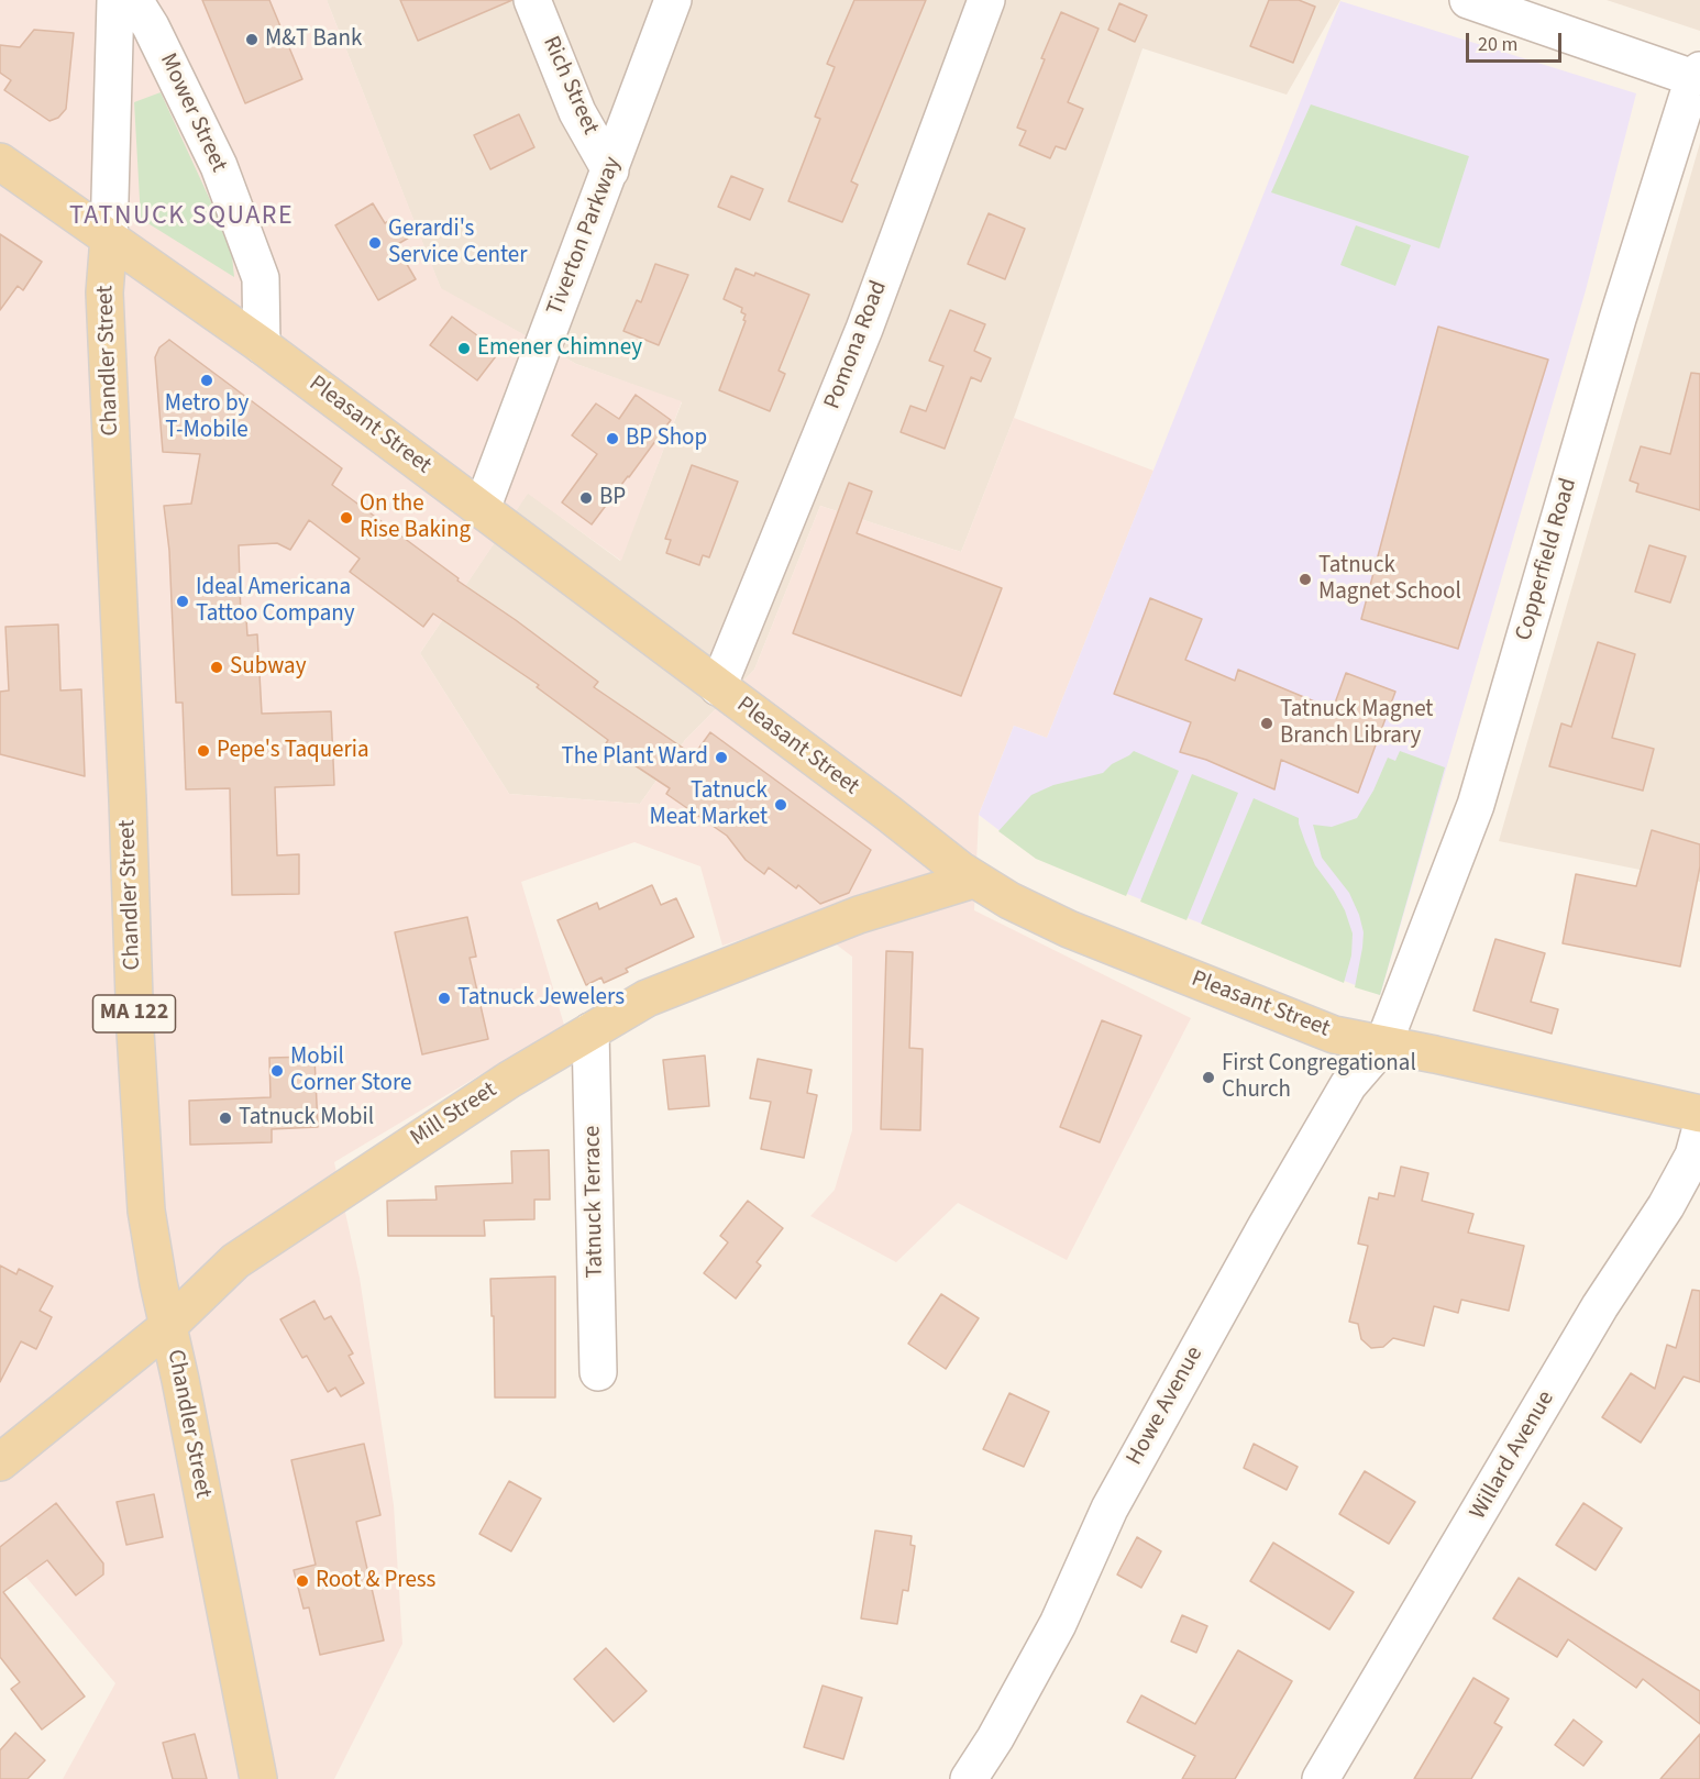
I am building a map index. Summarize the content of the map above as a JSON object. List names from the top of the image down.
{
  "streets": {
    "main road": [
      "Chandler Street",
      "Pleasant Street",
      "MA 122",
      "Mill Street"
    ],
    "street": [
      "Rich Street",
      "Mower Street",
      "Tiverton Parkway",
      "Pomona Road",
      "Copperfield Road",
      "Tatnuck Terrace",
      "Howe Avenue",
      "Willard Avenue"
    ]
  },
  "crossings": [
    ["Rich Street", "Tiverton Parkway"],
    ["Mower Street", "Pleasant Street"],
    ["Tiverton Parkway", "Pleasant Street"],
    ["Pomona Road", "Pleasant Street"],
    ["Chandler Street", "Pleasant Street"],
    ["Chandler Street", "Mill Street"],
    ["Pleasant Street", "Copperfield Road"],
    ["Pleasant Street", "Mill Street"],
    ["Pleasant Street", "Howe Avenue"],
    ["Copperfield Road", "Howe Avenue"],
    ["Mill Street", "Tatnuck Terrace"]
  ],
  "districts": ["TATNUCK SQUARE"],
  "places": [
    "M&T Bank",
    "Gerardi's Service Center",
    "Emener Chimney",
    "Metro by T-Mobile",
    "BP Shop",
    "BP",
    "On the Rise Baking",
    "Tatnuck Magnet School",
    "Ideal Americana Tattoo Company",
    "Subway",
    "Tatnuck Magnet Branch Library",
    "Pepe's Taqueria",
    "The Plant Ward",
    "Tatnuck Meat Market",
    "Tatnuck Jewelers",
    "Mobil Corner Store",
    "First Congregational Church",
    "Tatnuck Mobil",
    "Root & Press"
  ],
  "scale_bar": "20 m"
}
